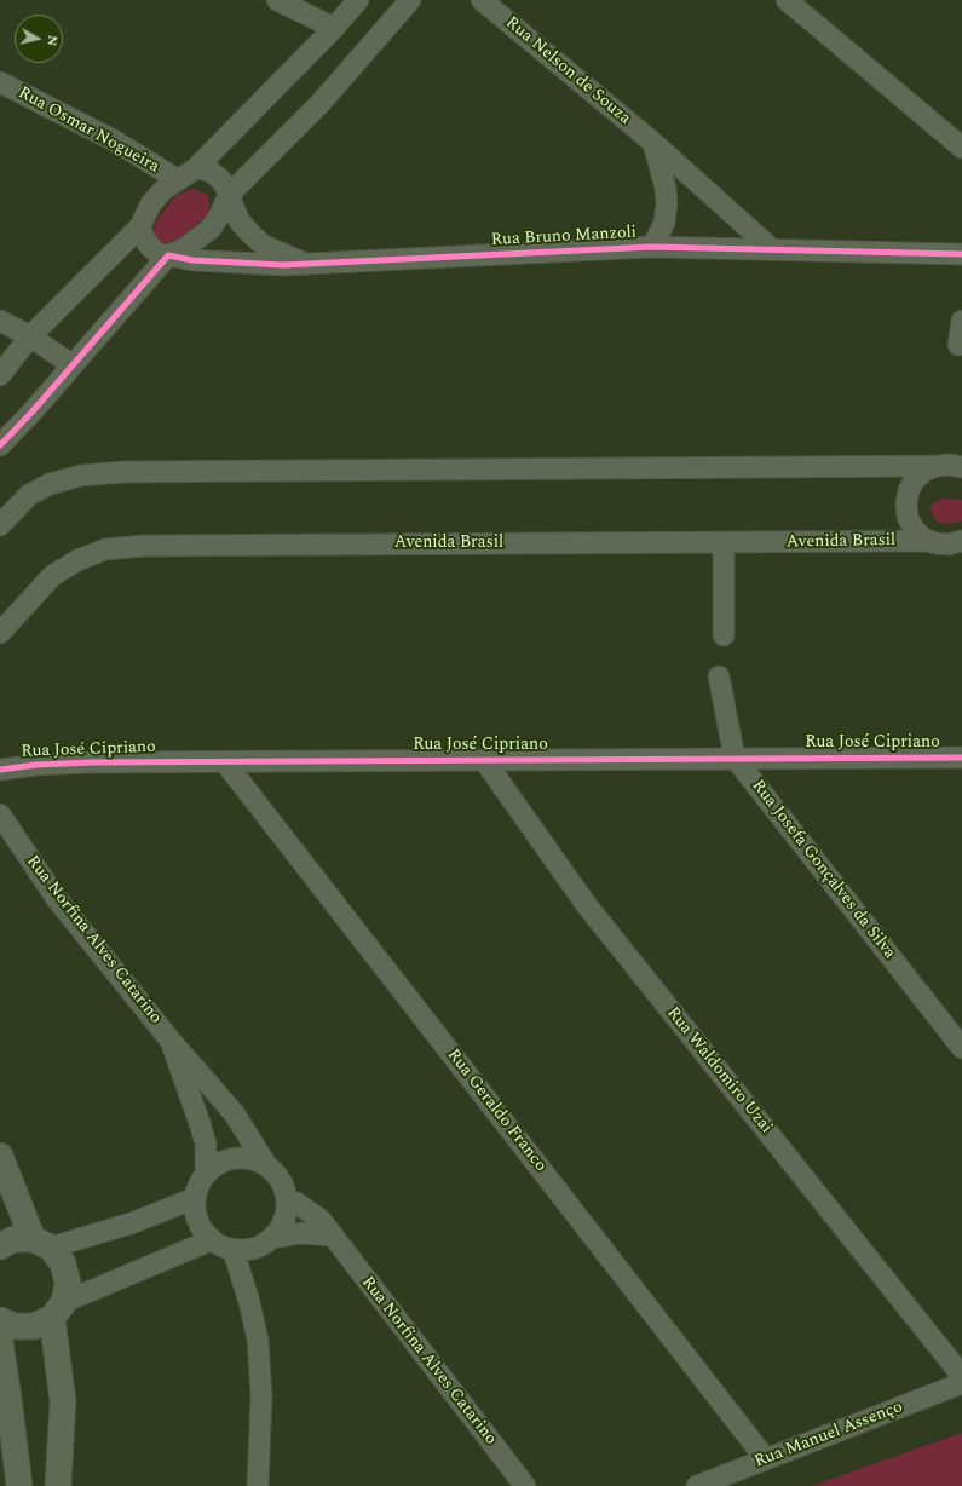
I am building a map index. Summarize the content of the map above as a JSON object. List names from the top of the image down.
{
  "streets": {
    "street": [
      "Rua Nelson de Souza",
      "Rua Osmar Nogueira",
      "Rua Bruno Manzoli",
      "Avenida Brasil",
      "Rua José Cipriano",
      "Rua Josefa Gonçalves da Silva",
      "Rua Norfina Alves Catarino",
      "Rua Waldomiro Uzai",
      "Rua Geraldo Franco",
      "Rua Manuel Assenço"
    ]
  },
  "crossings": [
    ["Rua Nelson de Souza", "Rua Bruno Manzoli"],
    ["Rua Osmar Nogueira", "Rua Bruno Manzoli"],
    ["Rua José Cipriano", "Rua Josefa Gonçalves da Silva"],
    ["Rua José Cipriano", "Rua Waldomiro Uzai"],
    ["Rua José Cipriano", "Rua Geraldo Franco"],
    ["Rua Geraldo Franco", "Rua Manuel Assenço"]
  ],
  "north": "right"
}
